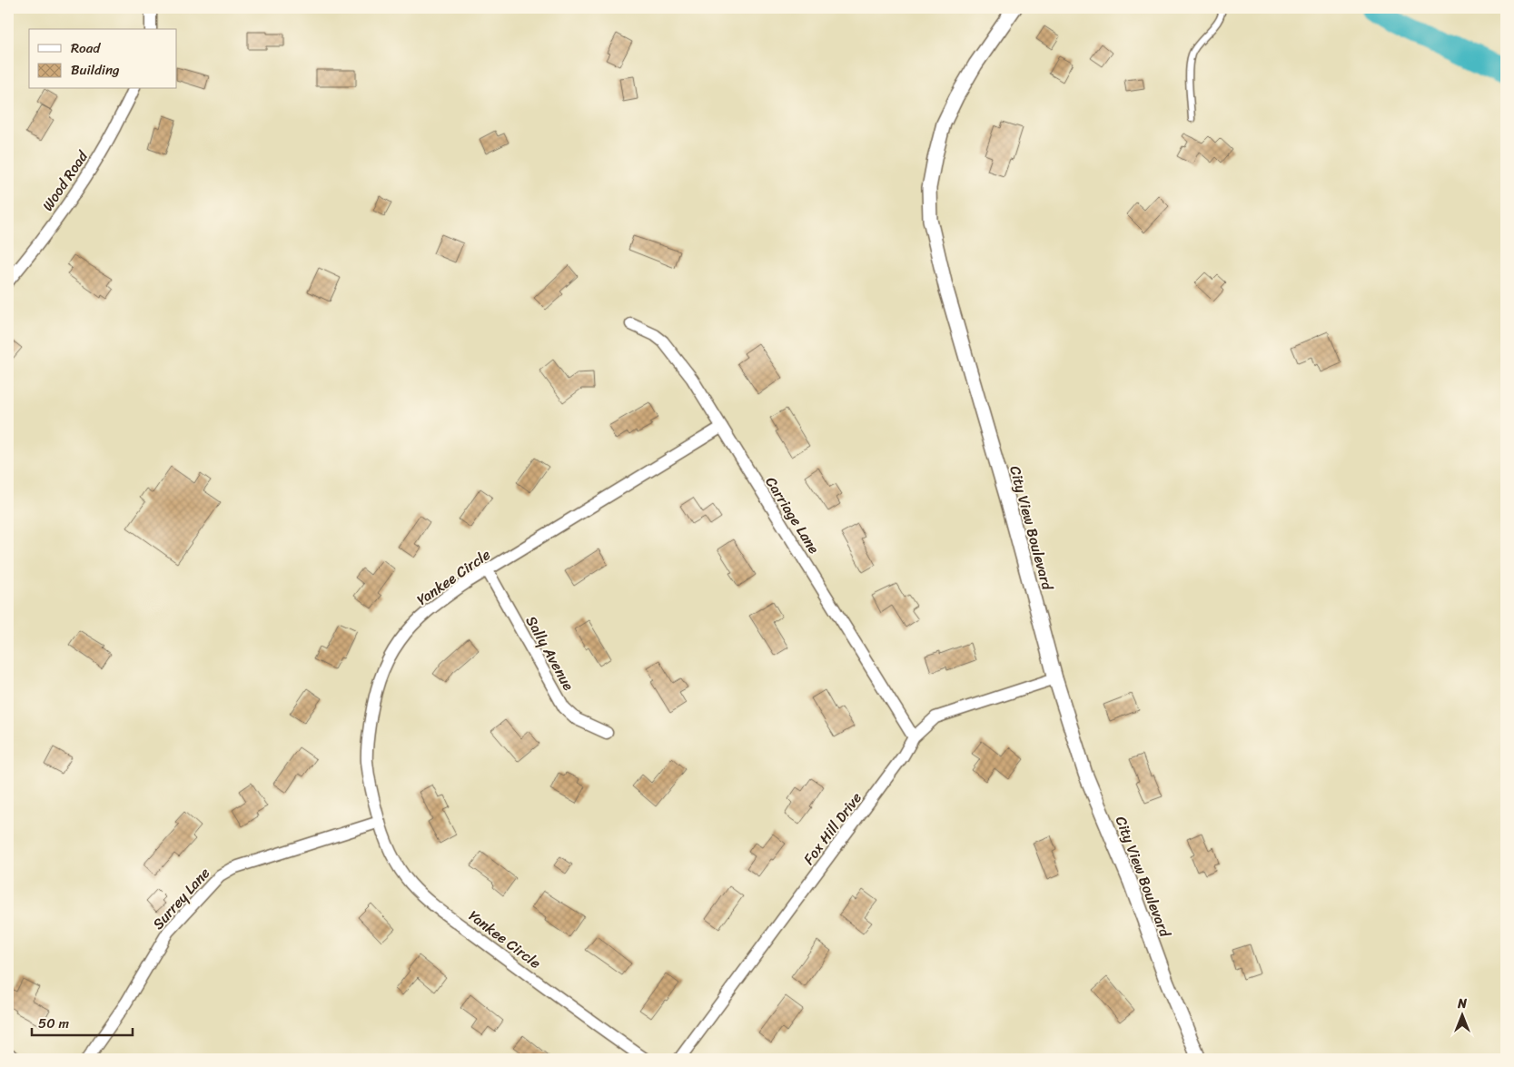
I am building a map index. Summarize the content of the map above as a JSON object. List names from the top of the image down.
{
  "streets": {
    "street": [
      "Wood Road",
      "Carriage Lane",
      "City View Boulevard",
      "Yankee Circle",
      "Sally Avenue",
      "Fox Hill Drive",
      "Surrey Lane"
    ]
  },
  "crossings": [
    ["Carriage Lane", "Yankee Circle"],
    ["Carriage Lane", "Fox Hill Drive"],
    ["City View Boulevard", "Fox Hill Drive"],
    ["Yankee Circle", "Sally Avenue"],
    ["Yankee Circle", "Surrey Lane"]
  ],
  "legend": ["Road", "Building"],
  "scale_bar": "50 m",
  "north": "top"
}
